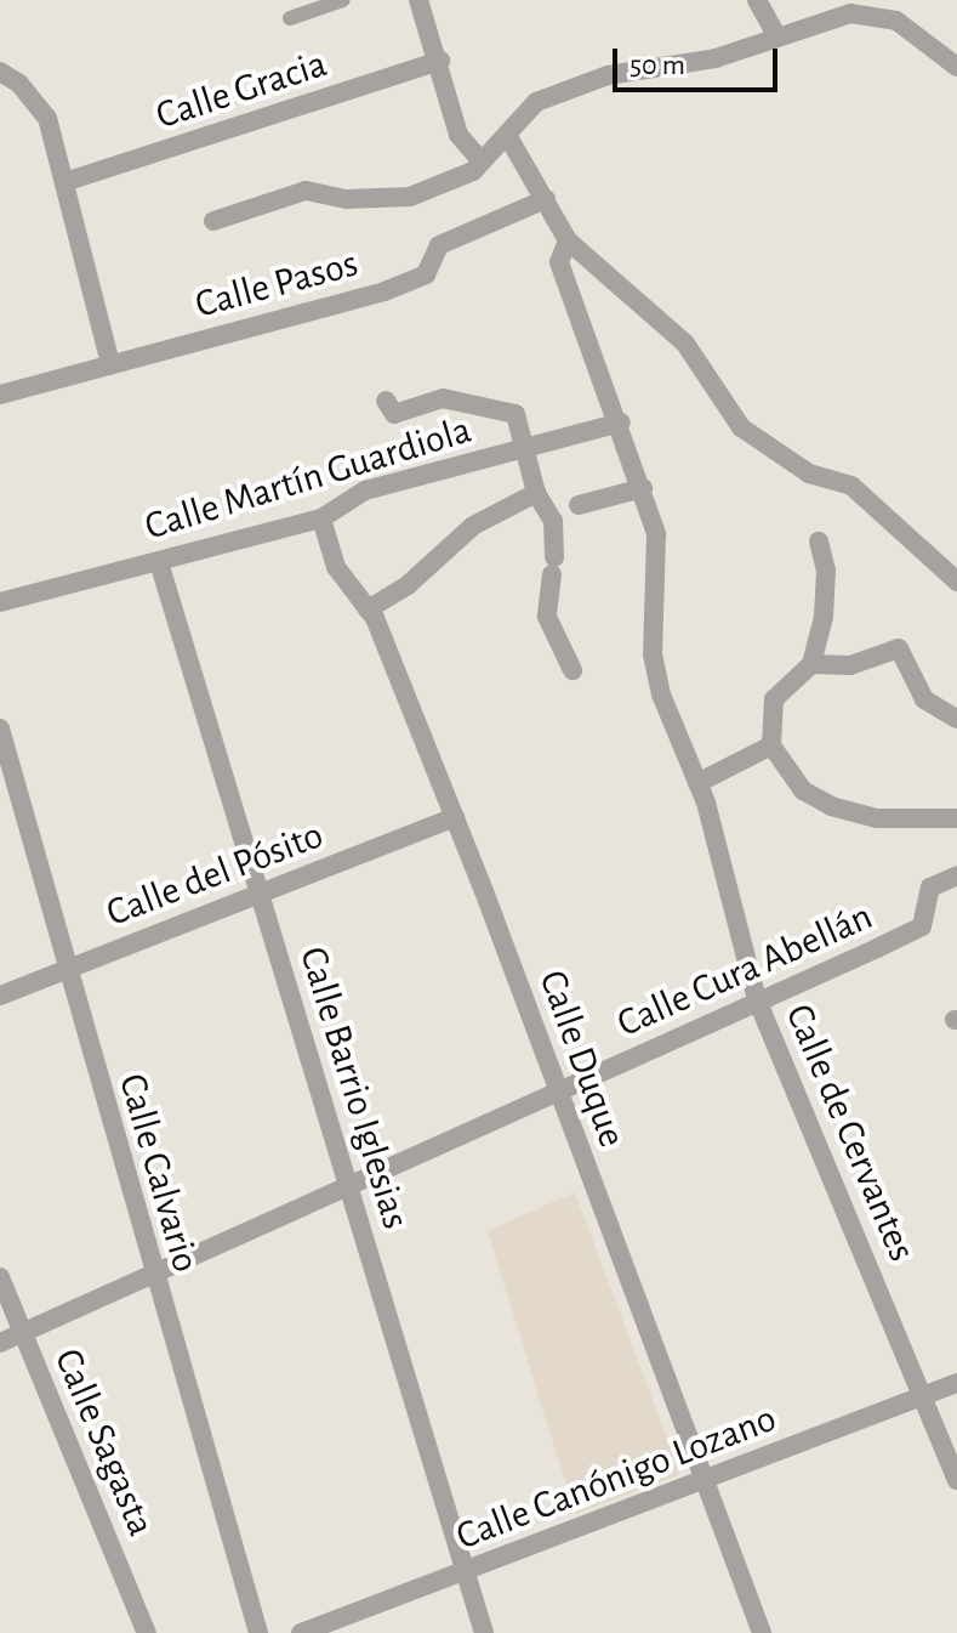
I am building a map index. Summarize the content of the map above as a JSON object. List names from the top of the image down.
{
  "streets": {
    "street": [
      "Calle Gracia",
      "Calle Pasos",
      "Calle Martín Guardiola",
      "Calle del Pósito",
      "Calle Cura Abellán",
      "Calle Duque",
      "Calle Barrio Iglesias",
      "Calle de Cervantes",
      "Calle Calvario",
      "Calle Sagasta",
      "Calle Canónigo Lozano"
    ]
  },
  "crossings": [
    ["Calle Martín Guardiola", "Calle Duque"],
    ["Calle Martín Guardiola", "Calle Barrio Iglesias"],
    ["Calle Martín Guardiola", "Calle de Cervantes"],
    ["Calle del Pósito", "Calle Duque"],
    ["Calle del Pósito", "Calle Barrio Iglesias"],
    ["Calle del Pósito", "Calle Calvario"],
    ["Calle Cura Abellán", "Calle Duque"],
    ["Calle Cura Abellán", "Calle Barrio Iglesias"],
    ["Calle Cura Abellán", "Calle de Cervantes"],
    ["Calle Cura Abellán", "Calle Calvario"],
    ["Calle Cura Abellán", "Calle Sagasta"],
    ["Calle Duque", "Calle Canónigo Lozano"],
    ["Calle Barrio Iglesias", "Calle Canónigo Lozano"],
    ["Calle de Cervantes", "Calle Canónigo Lozano"]
  ],
  "scale_bar": "50 m"
}
